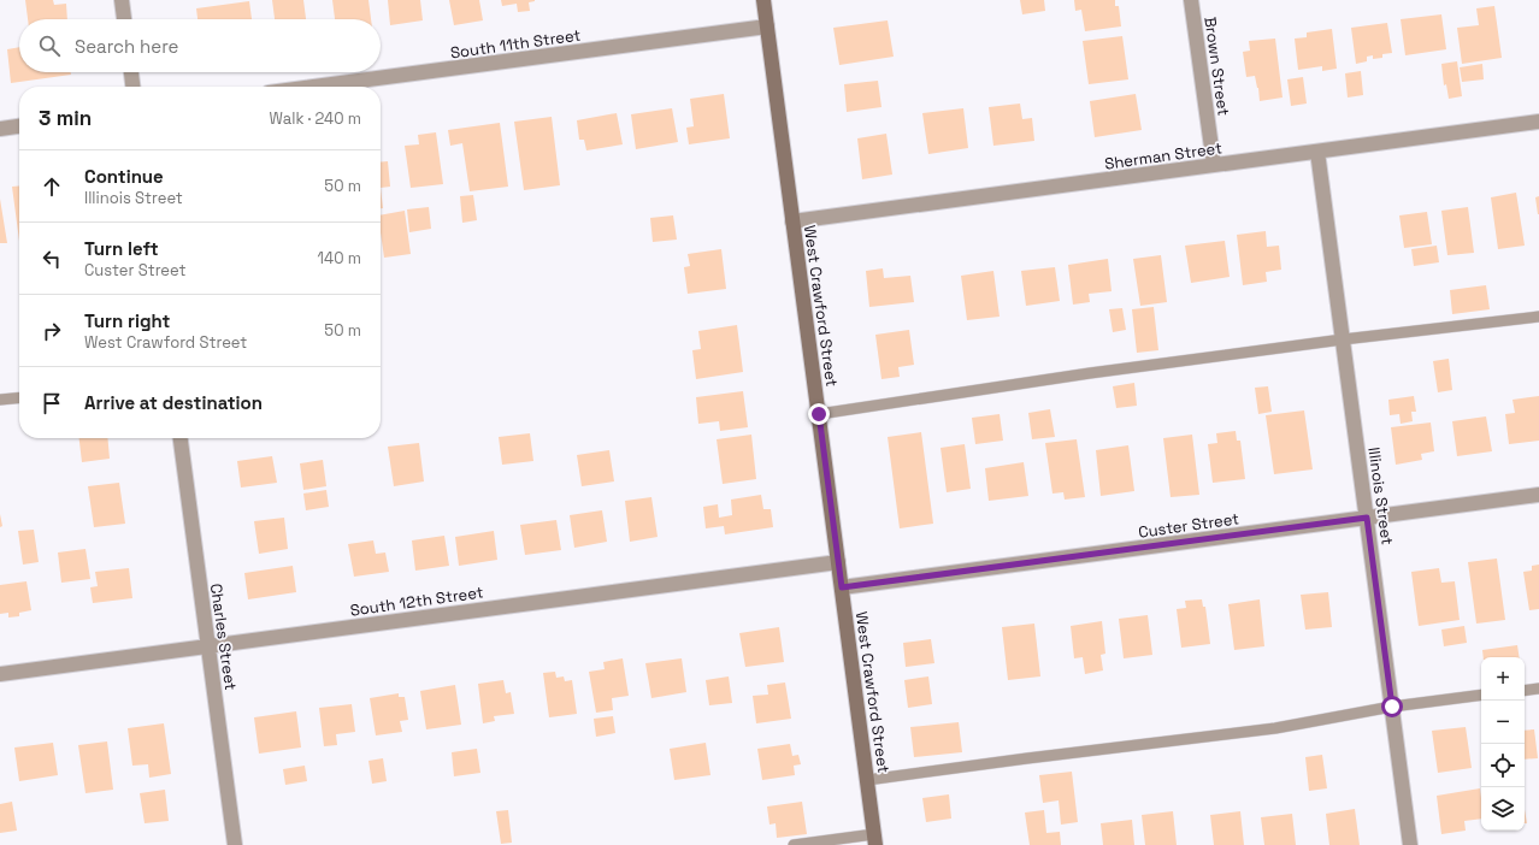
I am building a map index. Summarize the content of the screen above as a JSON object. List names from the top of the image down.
{
  "streets": {
    "main road": ["West Crawford Street"],
    "street": [
      "South 11th Street",
      "Brown Street",
      "Sherman Street",
      "Illinois Street",
      "Custer Street",
      "South 12th Street",
      "Charles Street"
    ]
  },
  "crossings": [
    ["South 11th Street", "West Crawford Street"],
    ["Brown Street", "Sherman Street"],
    ["Sherman Street", "West Crawford Street"],
    ["Sherman Street", "Illinois Street"],
    ["West Crawford Street", "Custer Street"],
    ["West Crawford Street", "South 12th Street"],
    ["Illinois Street", "Custer Street"],
    ["South 12th Street", "Charles Street"]
  ],
  "page": {
    "search": "Search here",
    "heading": ["3 min", "Walk · 240 m"],
    "list": [
      ["Continue", "Illinois Street", "50 m"],
      ["Turn left", "Custer Street", "140 m"],
      ["Turn right", "West Crawford Street", "50 m"],
      "Arrive at destination"
    ],
    "map_buttons": ["+", "−"]
  }
}
